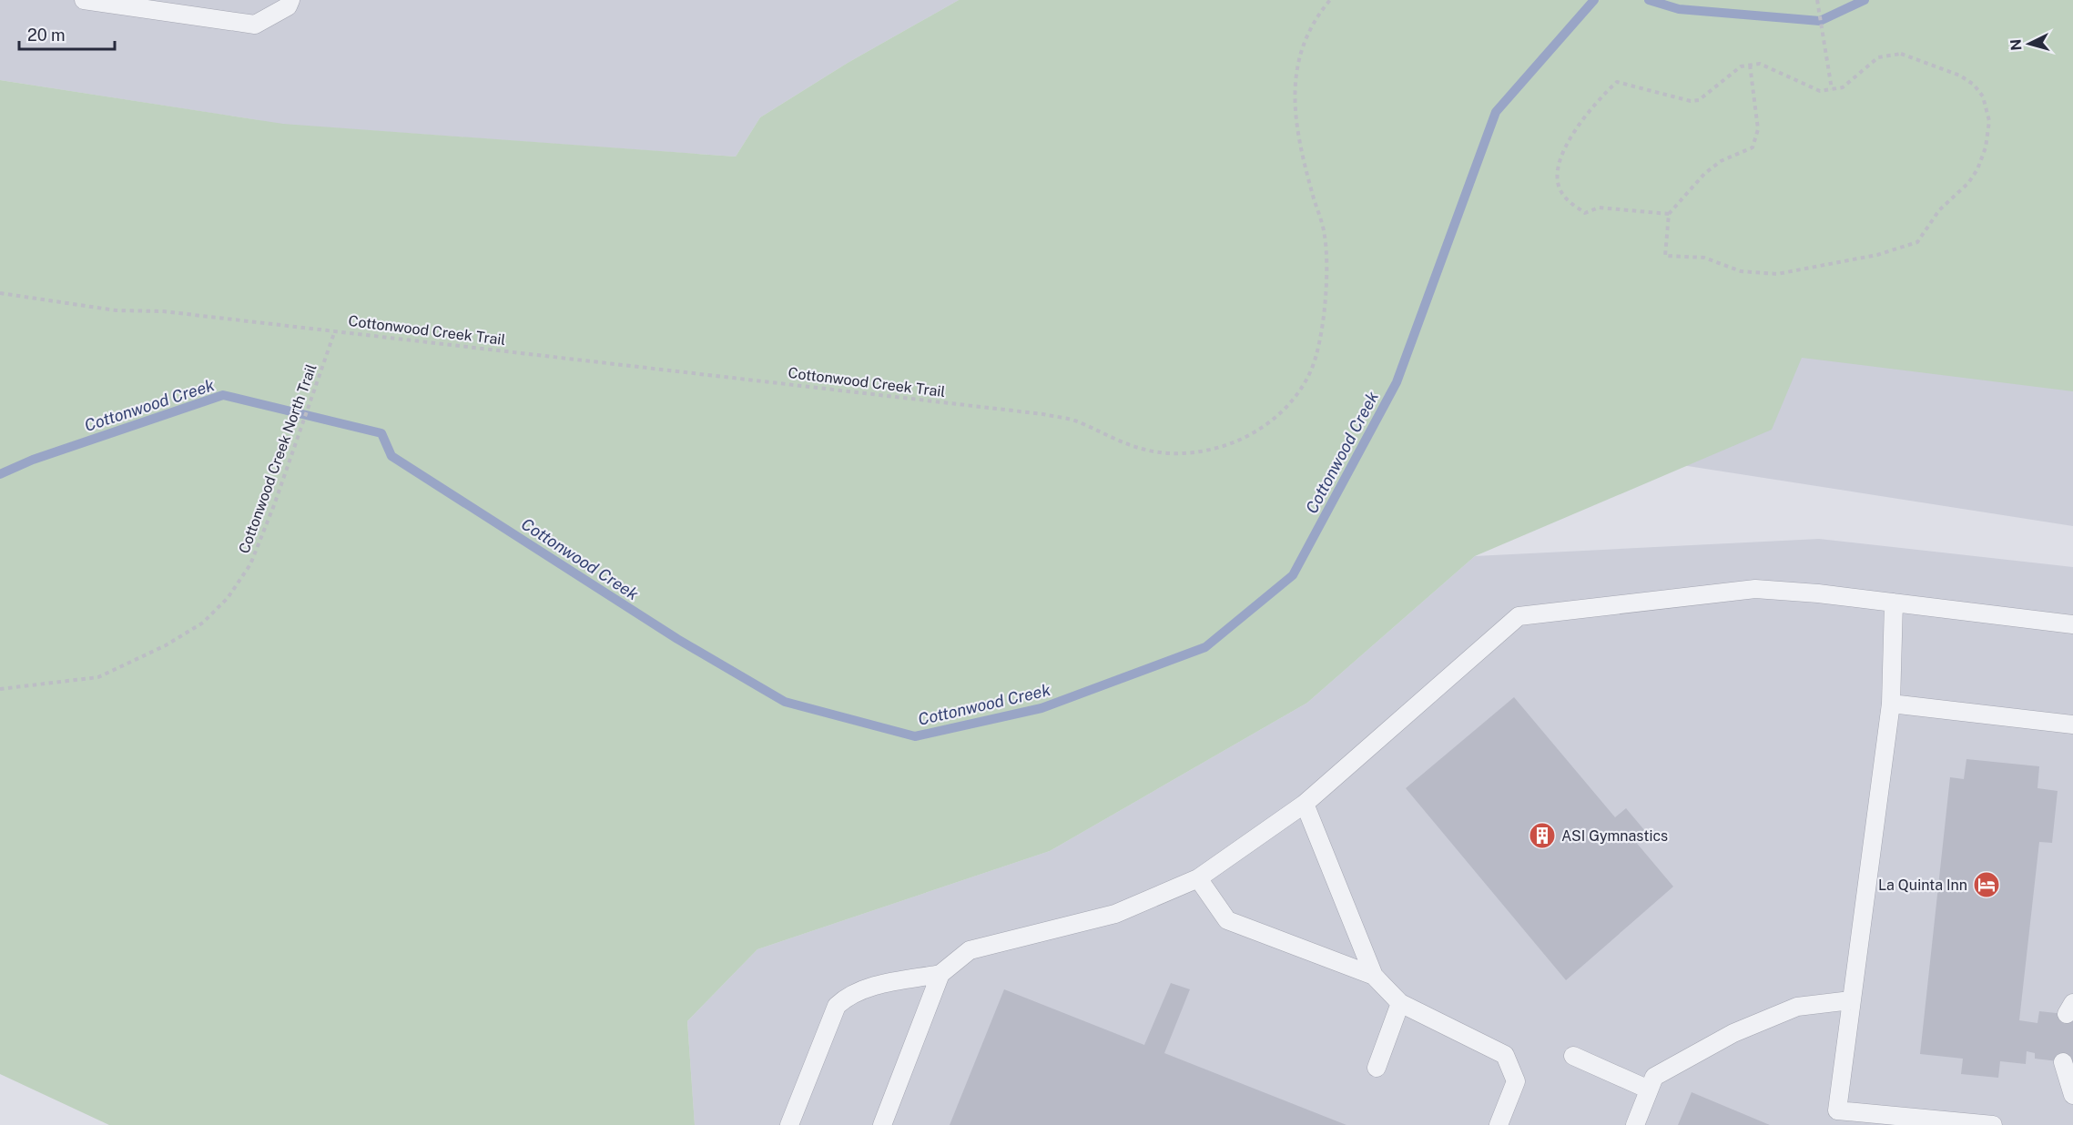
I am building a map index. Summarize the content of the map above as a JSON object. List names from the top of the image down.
{
  "streets": {
    "path": ["Cottonwood Creek Trail", "Cottonwood Creek North Trail"]
  },
  "crossings": [
    ["Cottonwood Creek Trail", "Cottonwood Creek North Trail"]
  ],
  "water": ["Cottonwood Creek"],
  "places": {
    "building": ["ASI Gymnastics"],
    "hotel": ["La Quinta Inn"]
  },
  "scale_bar": "20 m",
  "north": "left"
}
